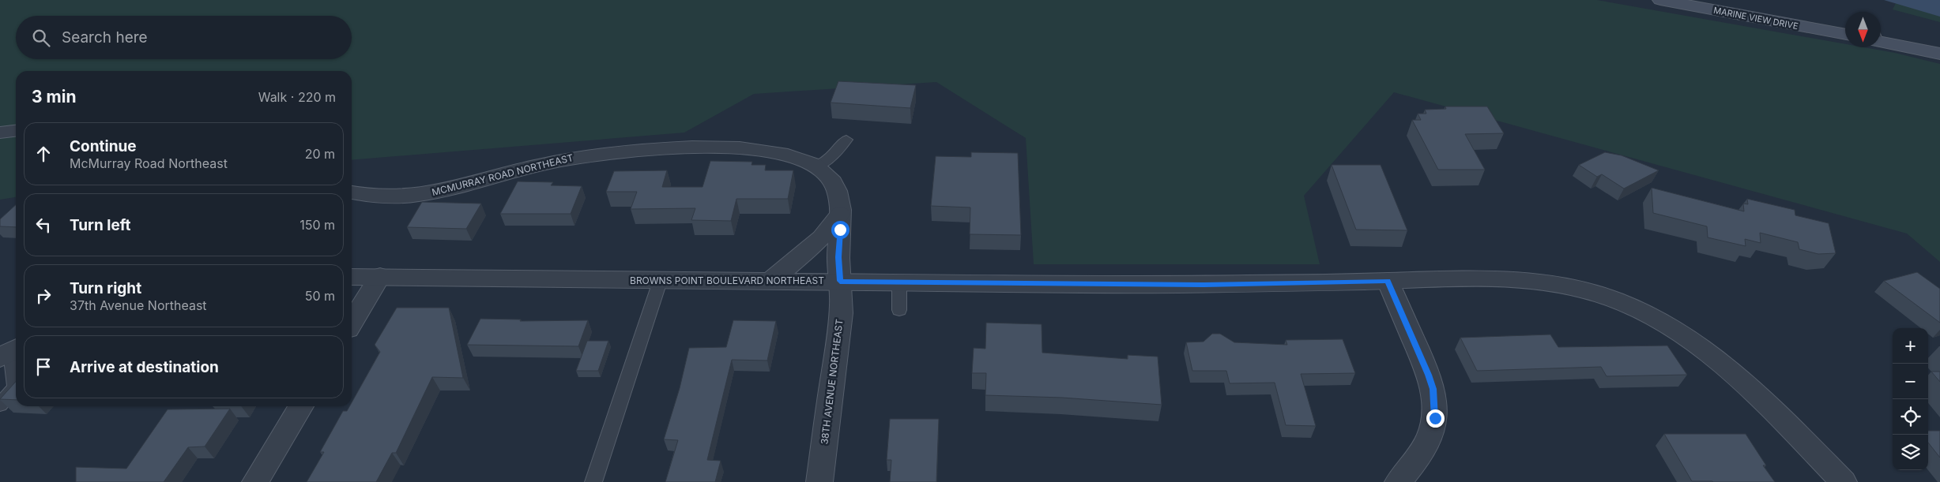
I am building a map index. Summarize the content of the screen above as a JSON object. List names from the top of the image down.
{
  "streets": {
    "main road": ["MARINE VIEW DRIVE"],
    "street": ["MCMURRAY ROAD NORTHEAST", "BROWNS POINT BOULEVARD NORTHEAST", "38TH AVENUE NORTHEAST"]
  },
  "crossings": [
    ["MCMURRAY ROAD NORTHEAST", "BROWNS POINT BOULEVARD NORTHEAST"],
    ["MCMURRAY ROAD NORTHEAST", "38TH AVENUE NORTHEAST"],
    ["BROWNS POINT BOULEVARD NORTHEAST", "38TH AVENUE NORTHEAST"]
  ],
  "north": "bottom",
  "page": {
    "search": "Search here",
    "heading": ["3 min", "Walk · 220 m"],
    "list": [
      ["Continue", "McMurray Road Northeast", "20 m"],
      ["Turn left", "150 m"],
      ["Turn right", "37th Avenue Northeast", "50 m"],
      "Arrive at destination"
    ],
    "map_buttons": ["+", "−"]
  }
}
